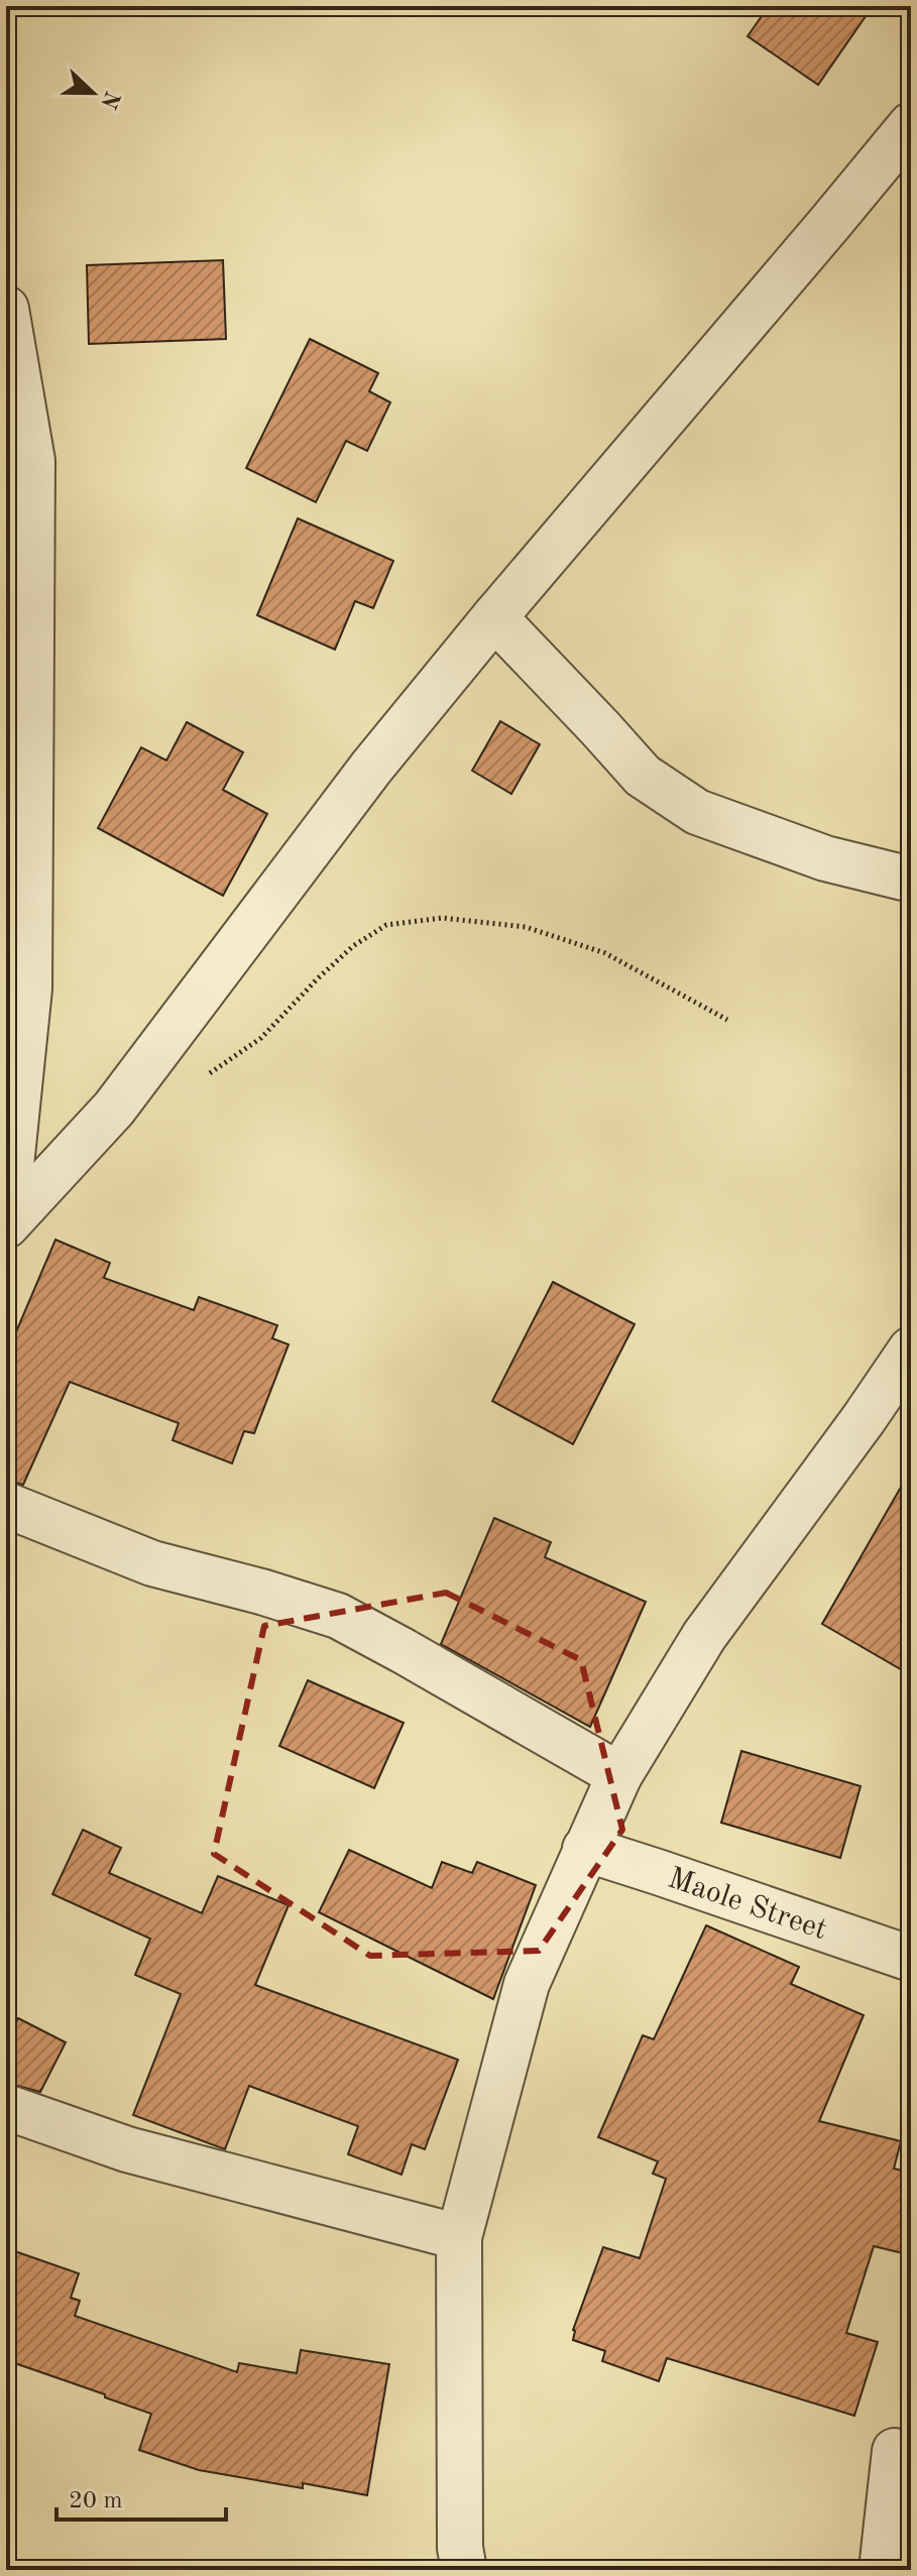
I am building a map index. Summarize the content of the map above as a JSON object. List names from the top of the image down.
{
  "streets": {
    "street": ["Maole Street"]
  },
  "scale_bar": "20 m",
  "north": "right"
}
